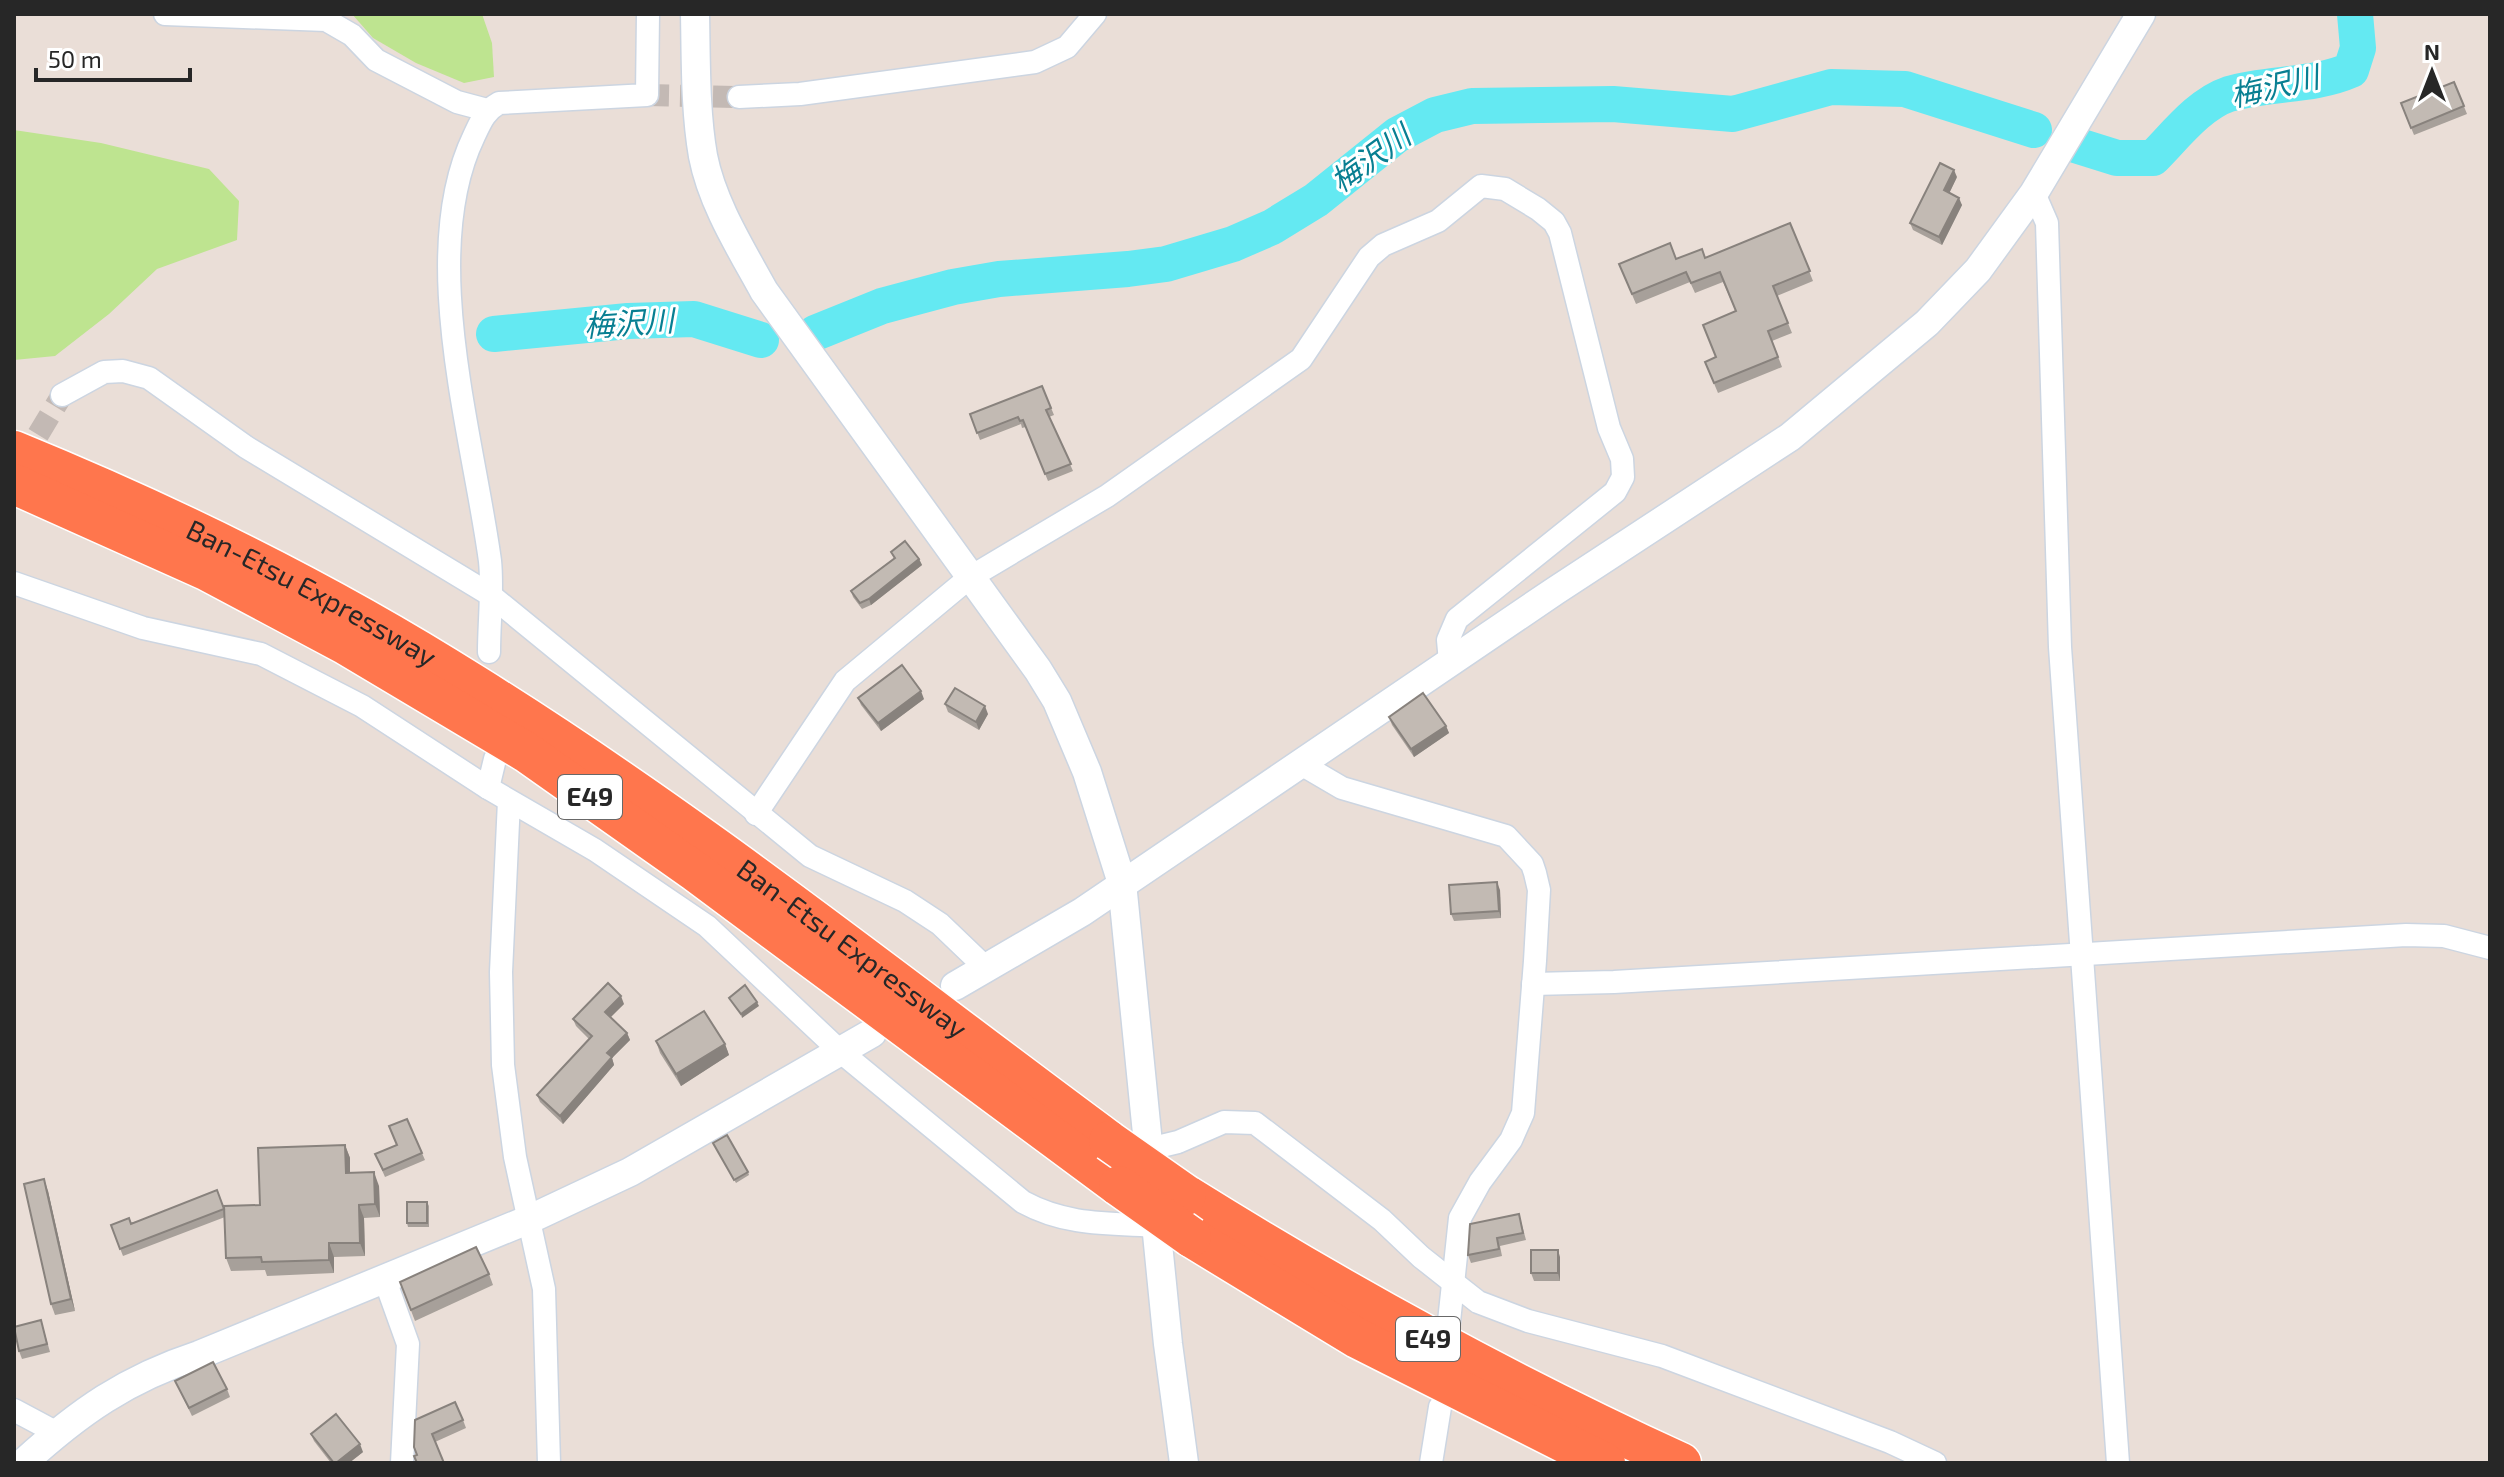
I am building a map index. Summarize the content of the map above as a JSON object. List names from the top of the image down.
{
  "streets": {
    "highway": ["Ban-Etsu Expressway", "E49"]
  },
  "water": ["梅沢川"],
  "scale_bar": "50 m",
  "north": "top"
}
